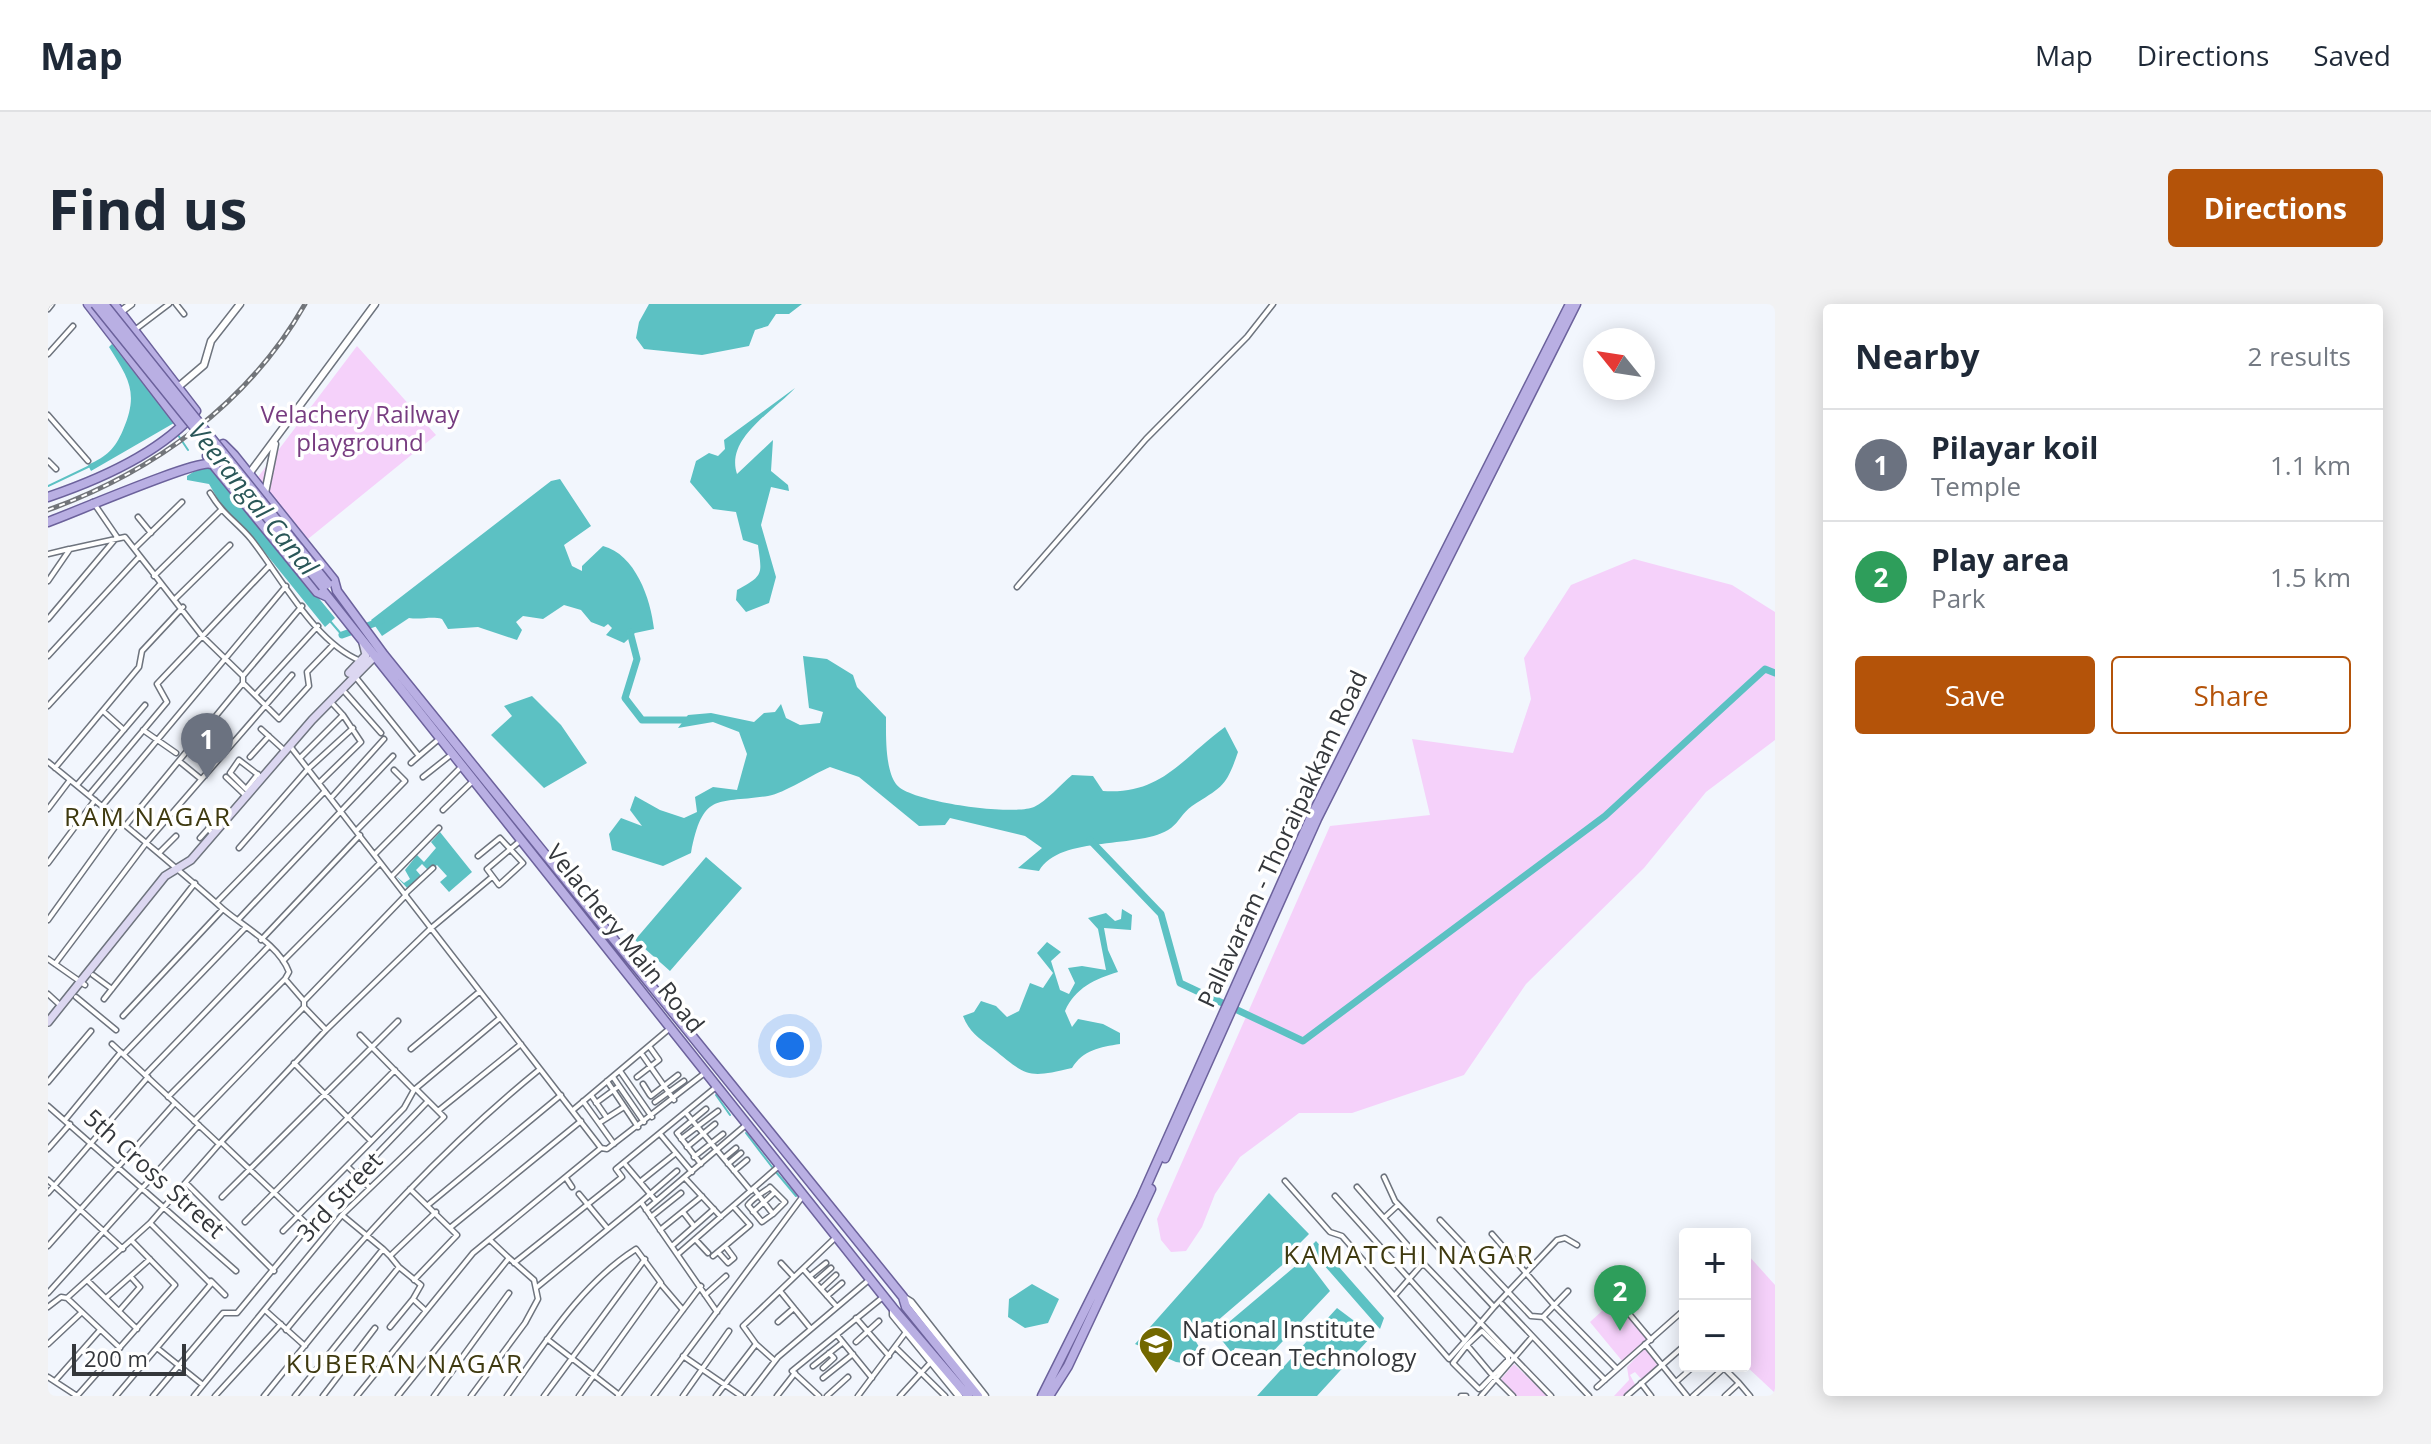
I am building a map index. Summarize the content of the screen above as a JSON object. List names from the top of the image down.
{
  "streets": {
    "main road": ["Pallavaram - Thoraipakkam Road", "Velachery Main Road"],
    "street": ["5th Cross Street", "3rd Street"]
  },
  "districts": ["RAM NAGAR", "KAMATCHI NAGAR", "KUBERAN NAGAR"],
  "water": ["Veerangal Canal"],
  "parks": ["Velachery Railway playground"],
  "places": {
    "school or university": ["National Institute of Ocean Technology"]
  },
  "scale_bar": "200 m",
  "north": "top left",
  "page": {
    "header": "Map",
    "nav": ["Map", "Directions", "Saved"],
    "buttons": [
      "Directions",
      ["Save", "Share"]
    ],
    "title": "Find us",
    "heading": ["Nearby", "2 results"],
    "list": [
      {
        "mark": "1",
        "name": "Pilayar koil",
        "note": "Temple",
        "value": "1.1 km"
      },
      {
        "mark": "2",
        "name": "Play area",
        "note": "Park",
        "value": "1.5 km"
      }
    ],
    "pins": ["1", "2"],
    "map_buttons": ["+", "−"],
    "scale": "200 m"
  }
}
